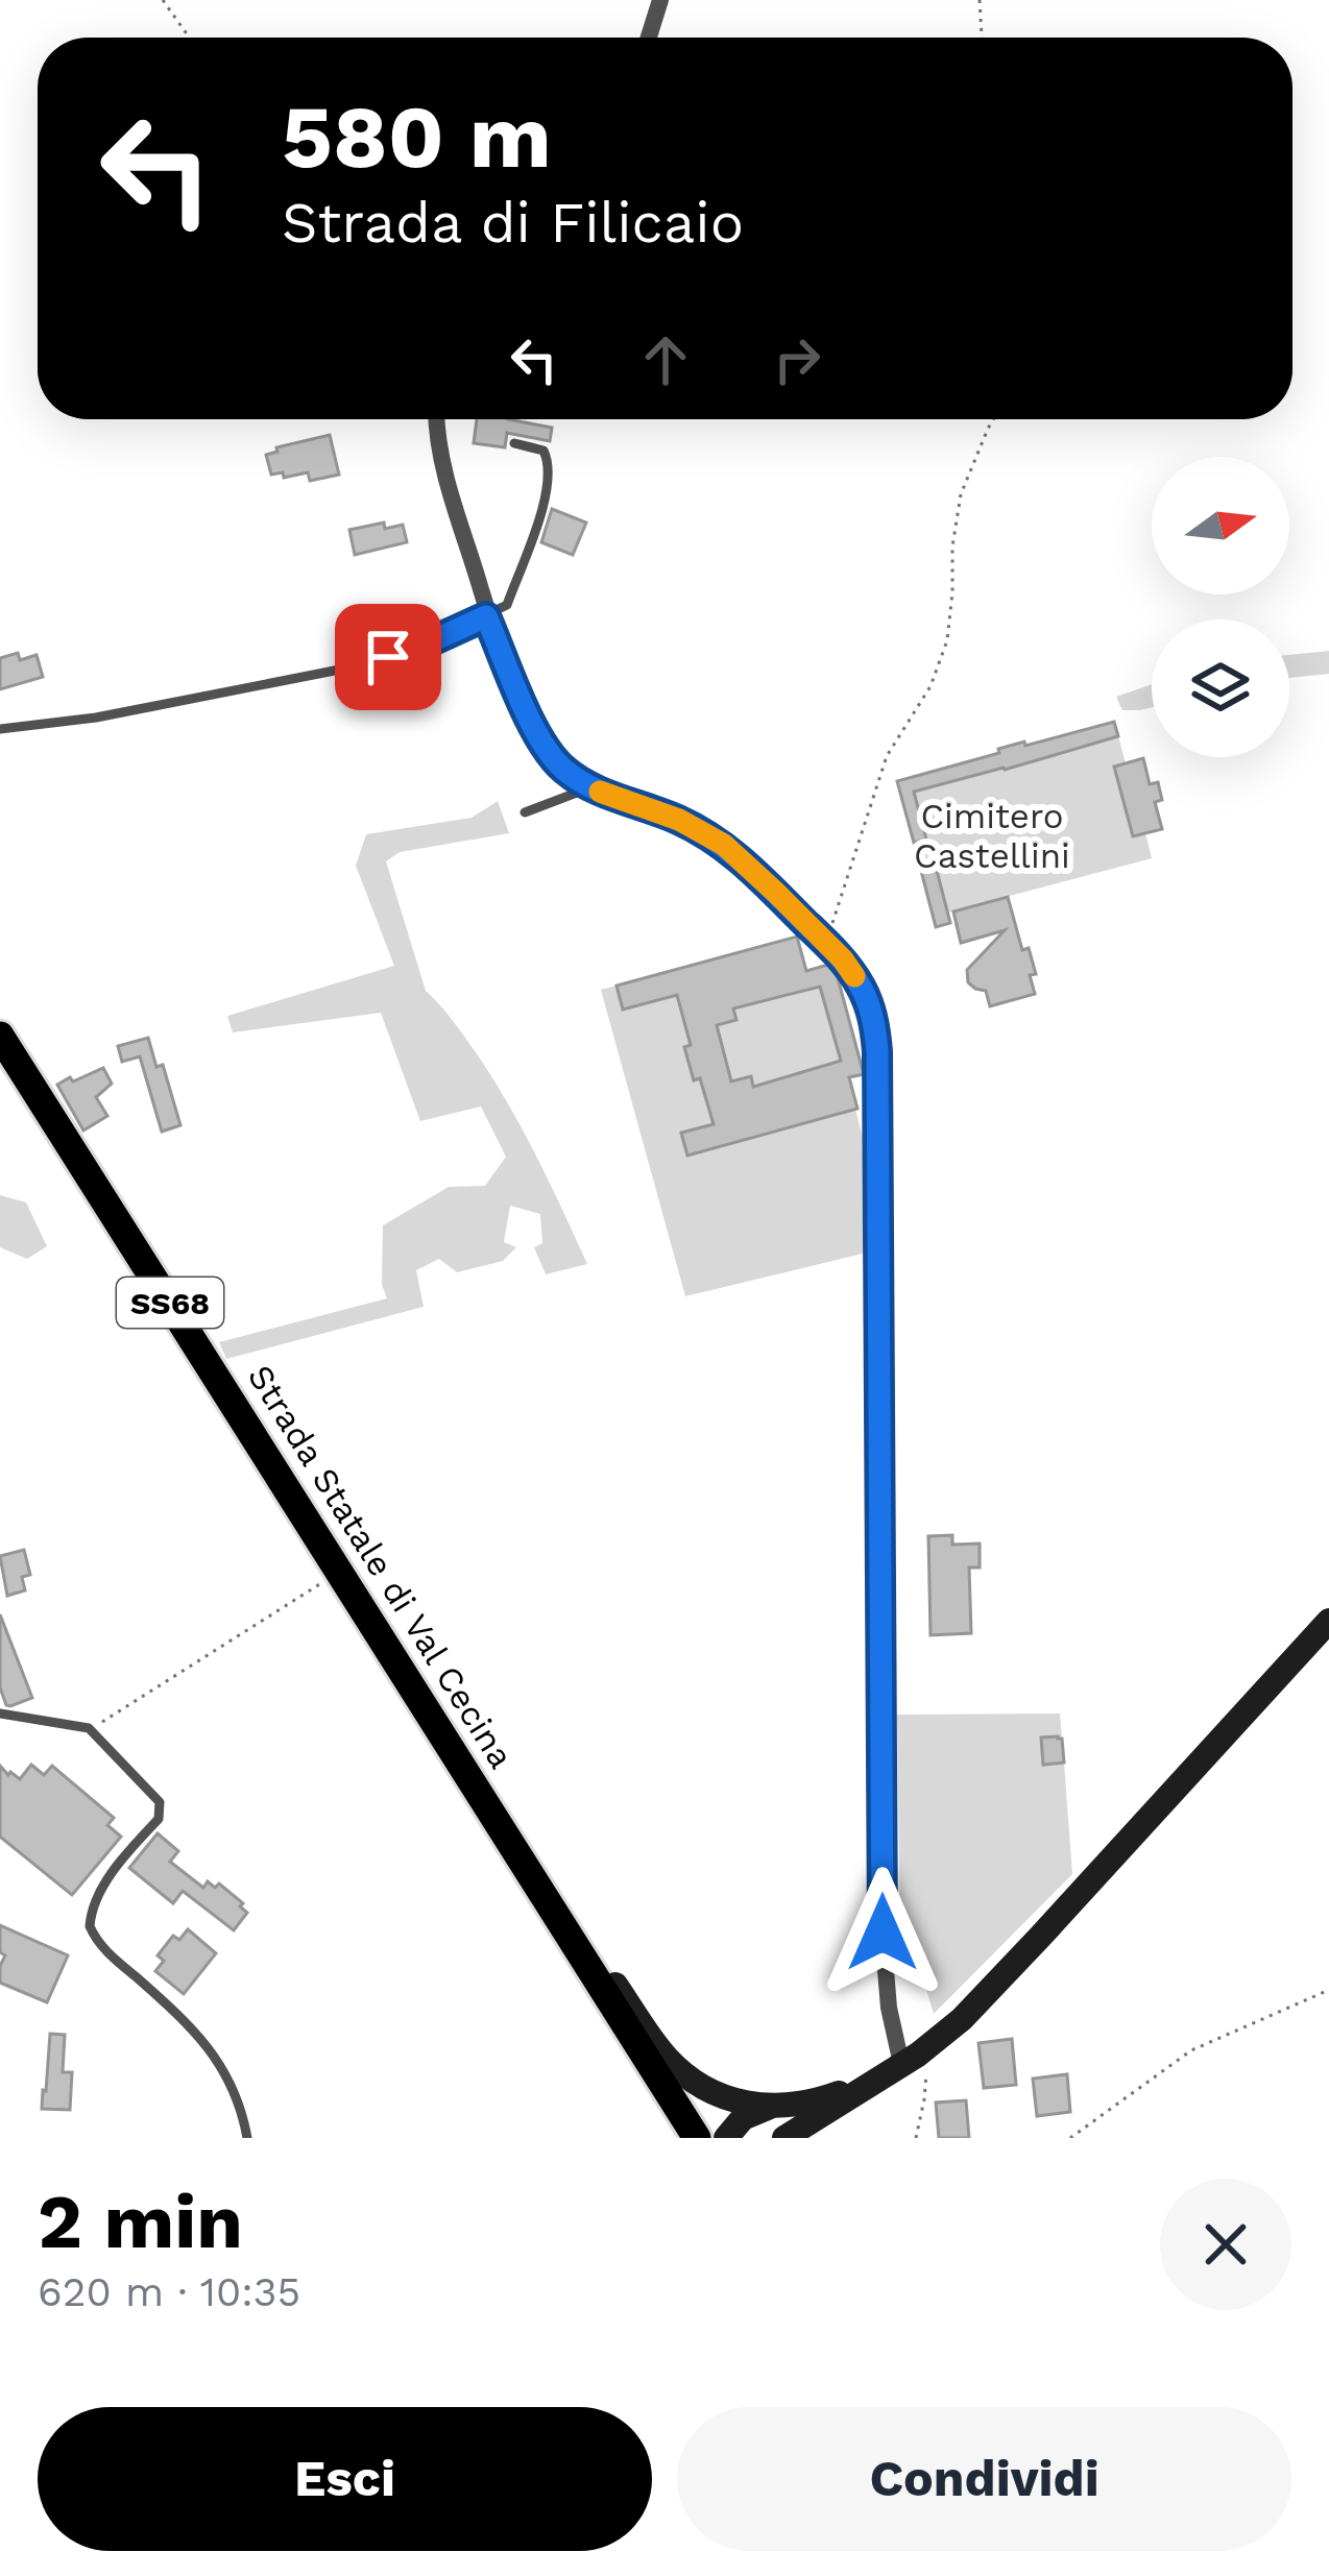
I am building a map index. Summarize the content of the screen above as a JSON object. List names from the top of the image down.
{
  "streets": {
    "main road": ["SS68", "Strada Statale di Val Cecina"]
  },
  "parks": ["Cimitero Castellini"],
  "north": "right",
  "page": {
    "turn": ["580 m", "Strada di Filicaio"],
    "heading": ["2 min", "620 m · 10:35"],
    "buttons": ["Esci", "Condividi"]
  }
}
